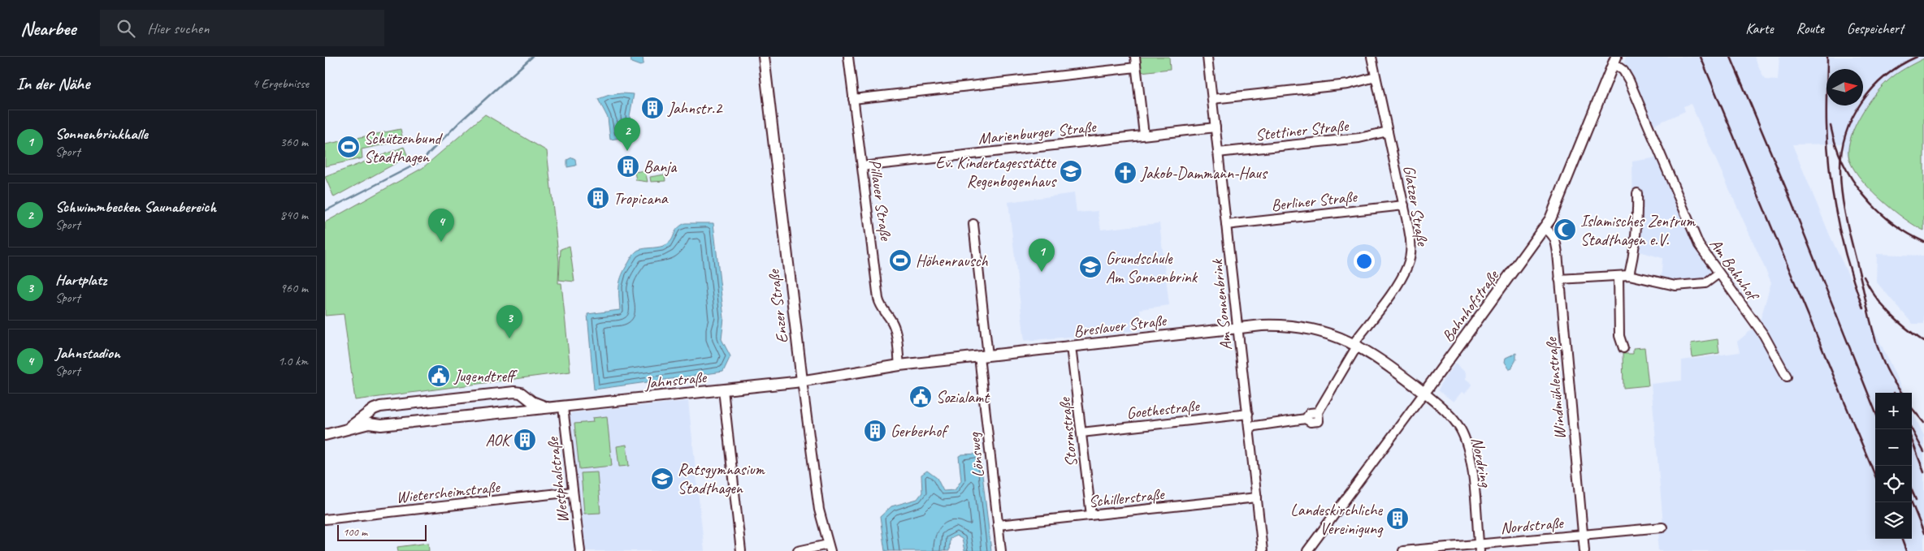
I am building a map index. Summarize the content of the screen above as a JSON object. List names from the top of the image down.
{
  "streets": {
    "main road": [
      "Bahnhofstraße",
      "Enzer Straße",
      "Breslauer Straße",
      "Jahnstraße"
    ],
    "street": [
      "Stettiner Straße",
      "Marienburger Straße",
      "Pillauer Straße",
      "Berliner Straße",
      "Glatzer Straße",
      "Am Bahnhof",
      "Am Sonnenbrink",
      "Windmühlenstraße",
      "Goethestraße",
      "Stormstraße",
      "Lönsweg",
      "Nordring",
      "Westphalstraße",
      "Wietersheimstraße",
      "Schillerstraße",
      "Nordstraße"
    ]
  },
  "crossings": [
    ["Stettiner Straße", "Glatzer Straße"],
    ["Stettiner Straße", "Am Sonnenbrink"],
    ["Marienburger Straße", "Pillauer Straße"],
    ["Marienburger Straße", "Am Sonnenbrink"],
    ["Pillauer Straße", "Breslauer Straße"],
    ["Berliner Straße", "Glatzer Straße"],
    ["Berliner Straße", "Am Sonnenbrink"],
    ["Glatzer Straße", "Am Sonnenbrink"],
    ["Glatzer Straße", "Breslauer Straße"],
    ["Am Bahnhof", "Bahnhofstraße"],
    ["Am Sonnenbrink", "Breslauer Straße"],
    ["Am Sonnenbrink", "Goethestraße"],
    ["Am Sonnenbrink", "Schillerstraße"],
    ["Bahnhofstraße", "Breslauer Straße"],
    ["Bahnhofstraße", "Windmühlenstraße"],
    ["Bahnhofstraße", "Nordring"],
    ["Enzer Straße", "Breslauer Straße"],
    ["Enzer Straße", "Jahnstraße"],
    ["Breslauer Straße", "Jahnstraße"],
    ["Breslauer Straße", "Stormstraße"],
    ["Breslauer Straße", "Lönsweg"],
    ["Breslauer Straße", "Nordring"],
    ["Jahnstraße", "Westphalstraße"],
    ["Windmühlenstraße", "Nordstraße"],
    ["Goethestraße", "Stormstraße"],
    ["Stormstraße", "Schillerstraße"],
    ["Lönsweg", "Schillerstraße"],
    ["Nordring", "Nordstraße"],
    ["Westphalstraße", "Wietersheimstraße"]
  ],
  "places": {
    "building": [
      "Jahnstr.2",
      "Banja",
      "Tropicana",
      "Gerberhof",
      "AOK",
      "Landeskirchliche Vereinigung"
    ],
    "sports": ["Schützenbund Stadthagen", "Höhenrausch"],
    "school or university": ["Ev. Kindertagesstätte Regenbogenhaus", "Grundschule Am Sonnenbrink", "Ratsgymnasium Stadthagen"],
    "church": ["Jakob-Dammann-Haus"],
    "mosque": ["Islamisches Zentrum Stadthagen e.V."],
    "public building": ["Jugendtreff", "Sozialamt"]
  },
  "scale_bar": "100 m",
  "north": "right",
  "page": {
    "header": "Nearbee",
    "search": "Hier suchen",
    "nav": ["Karte", "Route", "Gespeichert"],
    "heading": ["In der Nähe", "4 Ergebnisse"],
    "list": [
      {
        "mark": "1",
        "name": "Sonnenbrinkhalle",
        "note": "Sport",
        "value": "360 m"
      },
      {
        "mark": "2",
        "name": "Schwimmbecken Saunabereich",
        "note": "Sport",
        "value": "840 m"
      },
      {
        "mark": "3",
        "name": "Hartplatz",
        "note": "Sport",
        "value": "960 m"
      },
      {
        "mark": "4",
        "name": "Jahnstadion",
        "note": "Sport",
        "value": "1.0 km"
      }
    ],
    "pins": [
      "2",
      "4",
      "1",
      "3"
    ],
    "map_buttons": ["+", "−"],
    "scale": "100 m"
  }
}
